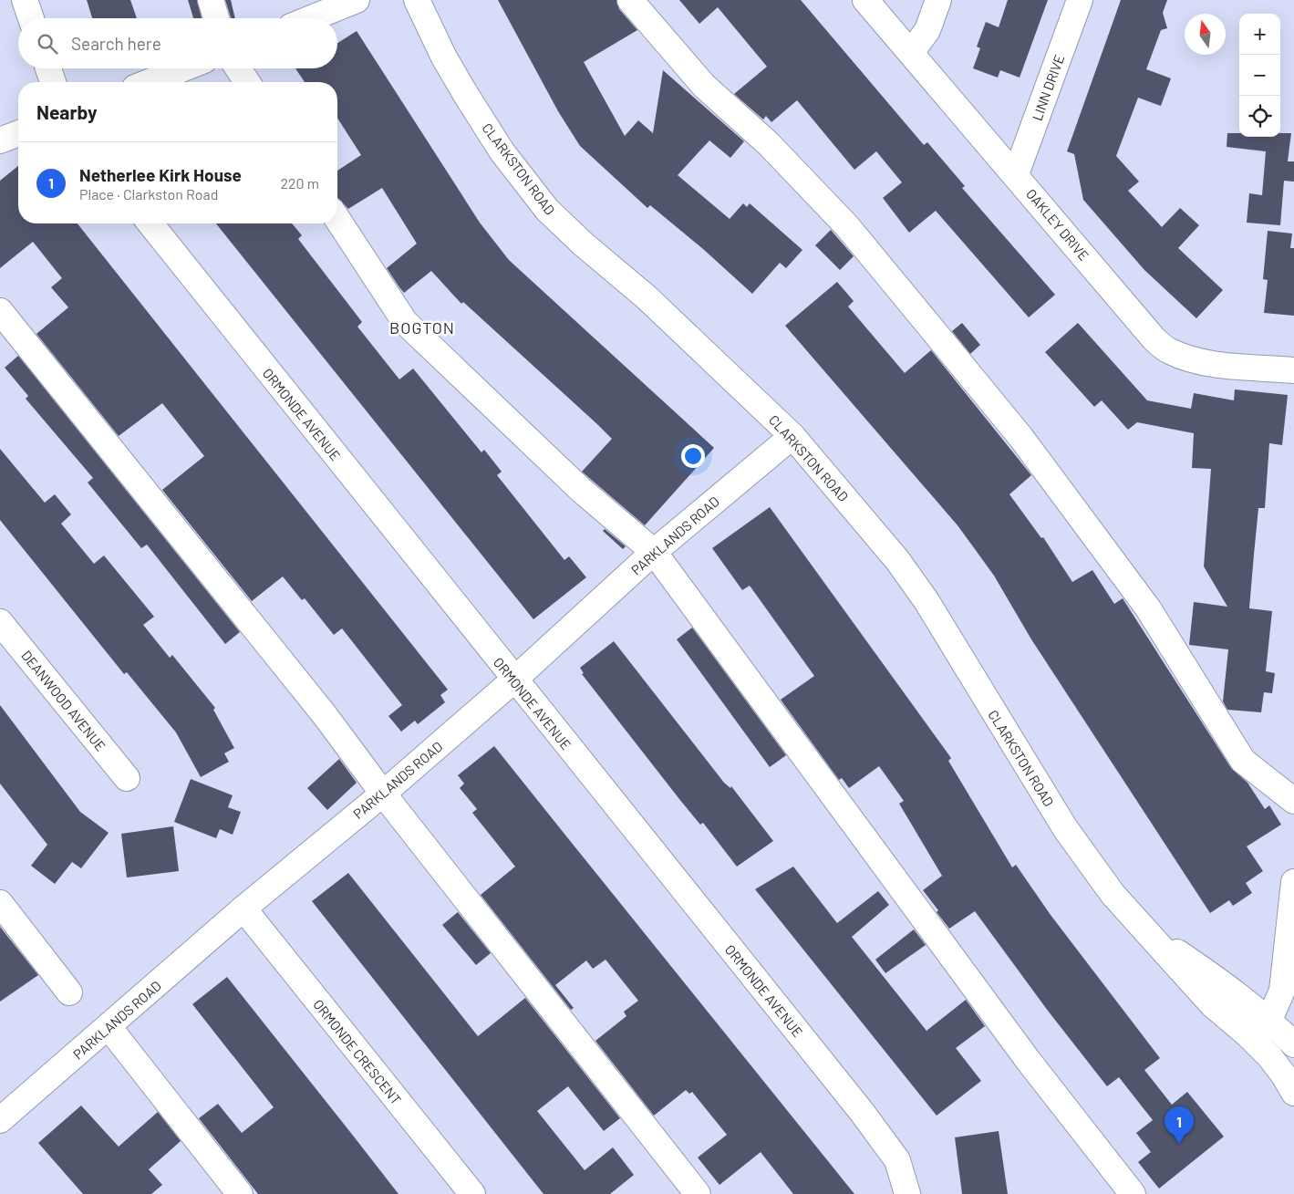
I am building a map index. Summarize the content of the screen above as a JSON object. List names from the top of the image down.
{
  "streets": {
    "street": [
      "LINN DRIVE",
      "CLARKSTON ROAD",
      "OAKLEY DRIVE",
      "ORMONDE AVENUE",
      "PARKLANDS ROAD",
      "DEANWOOD AVENUE",
      "ORMONDE CRESCENT"
    ]
  },
  "crossings": [
    ["LINN DRIVE", "OAKLEY DRIVE"],
    ["CLARKSTON ROAD", "PARKLANDS ROAD"],
    ["ORMONDE AVENUE", "PARKLANDS ROAD"],
    ["PARKLANDS ROAD", "ORMONDE CRESCENT"]
  ],
  "districts": ["BOGTON"],
  "north": "top",
  "page": {
    "map_buttons": ["+", "−"],
    "search": "Search here",
    "heading": "Nearby",
    "list": [
      {
        "mark": "1",
        "name": "Netherlee Kirk House",
        "note": "Place · Clarkston Road",
        "value": "220 m"
      }
    ],
    "pins": "1"
  }
}
